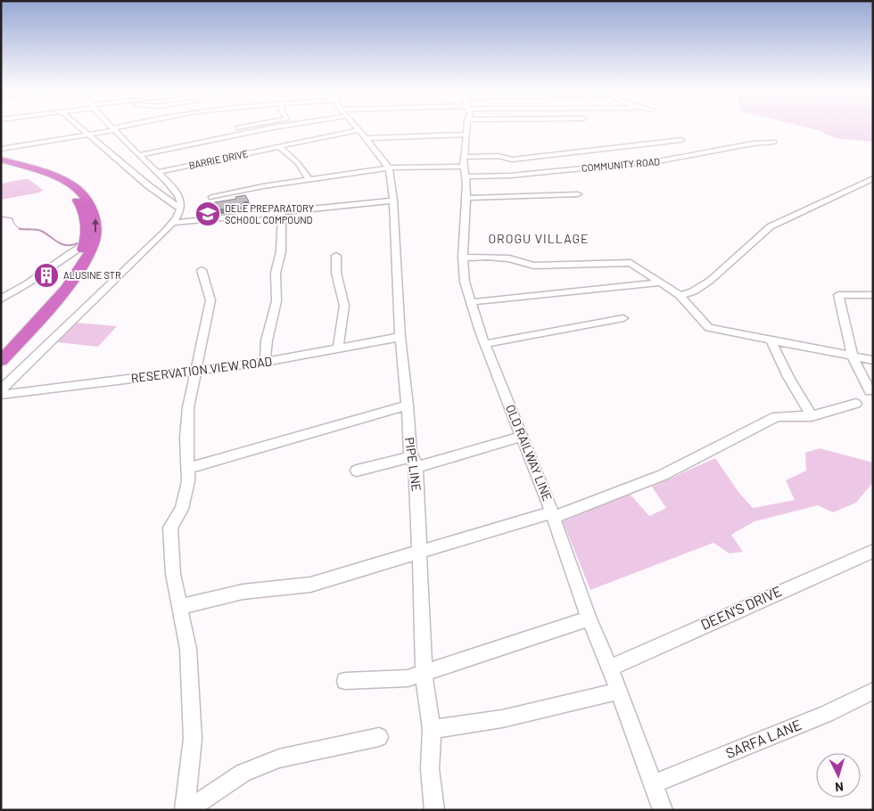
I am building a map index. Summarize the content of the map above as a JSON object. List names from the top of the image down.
{
  "streets": {
    "street": [
      "BARRIE DRIVE",
      "COMMUNITY ROAD",
      "RESERVATION VIEW ROAD",
      "OLD RAILWAY LINE",
      "PIPE LINE",
      "DEEN'S DRIVE",
      "SARFA LANE"
    ]
  },
  "crossings": [
    ["COMMUNITY ROAD", "OLD RAILWAY LINE"],
    ["RESERVATION VIEW ROAD", "PIPE LINE"],
    ["OLD RAILWAY LINE", "DEEN'S DRIVE"],
    ["OLD RAILWAY LINE", "SARFA LANE"]
  ],
  "districts": ["OROGU VILLAGE"],
  "places": {
    "school or university": ["DELE PREPARATORY SCHOOL COMPOUND"],
    "building": ["ALUSINE STR"]
  },
  "north": "bottom"
}
